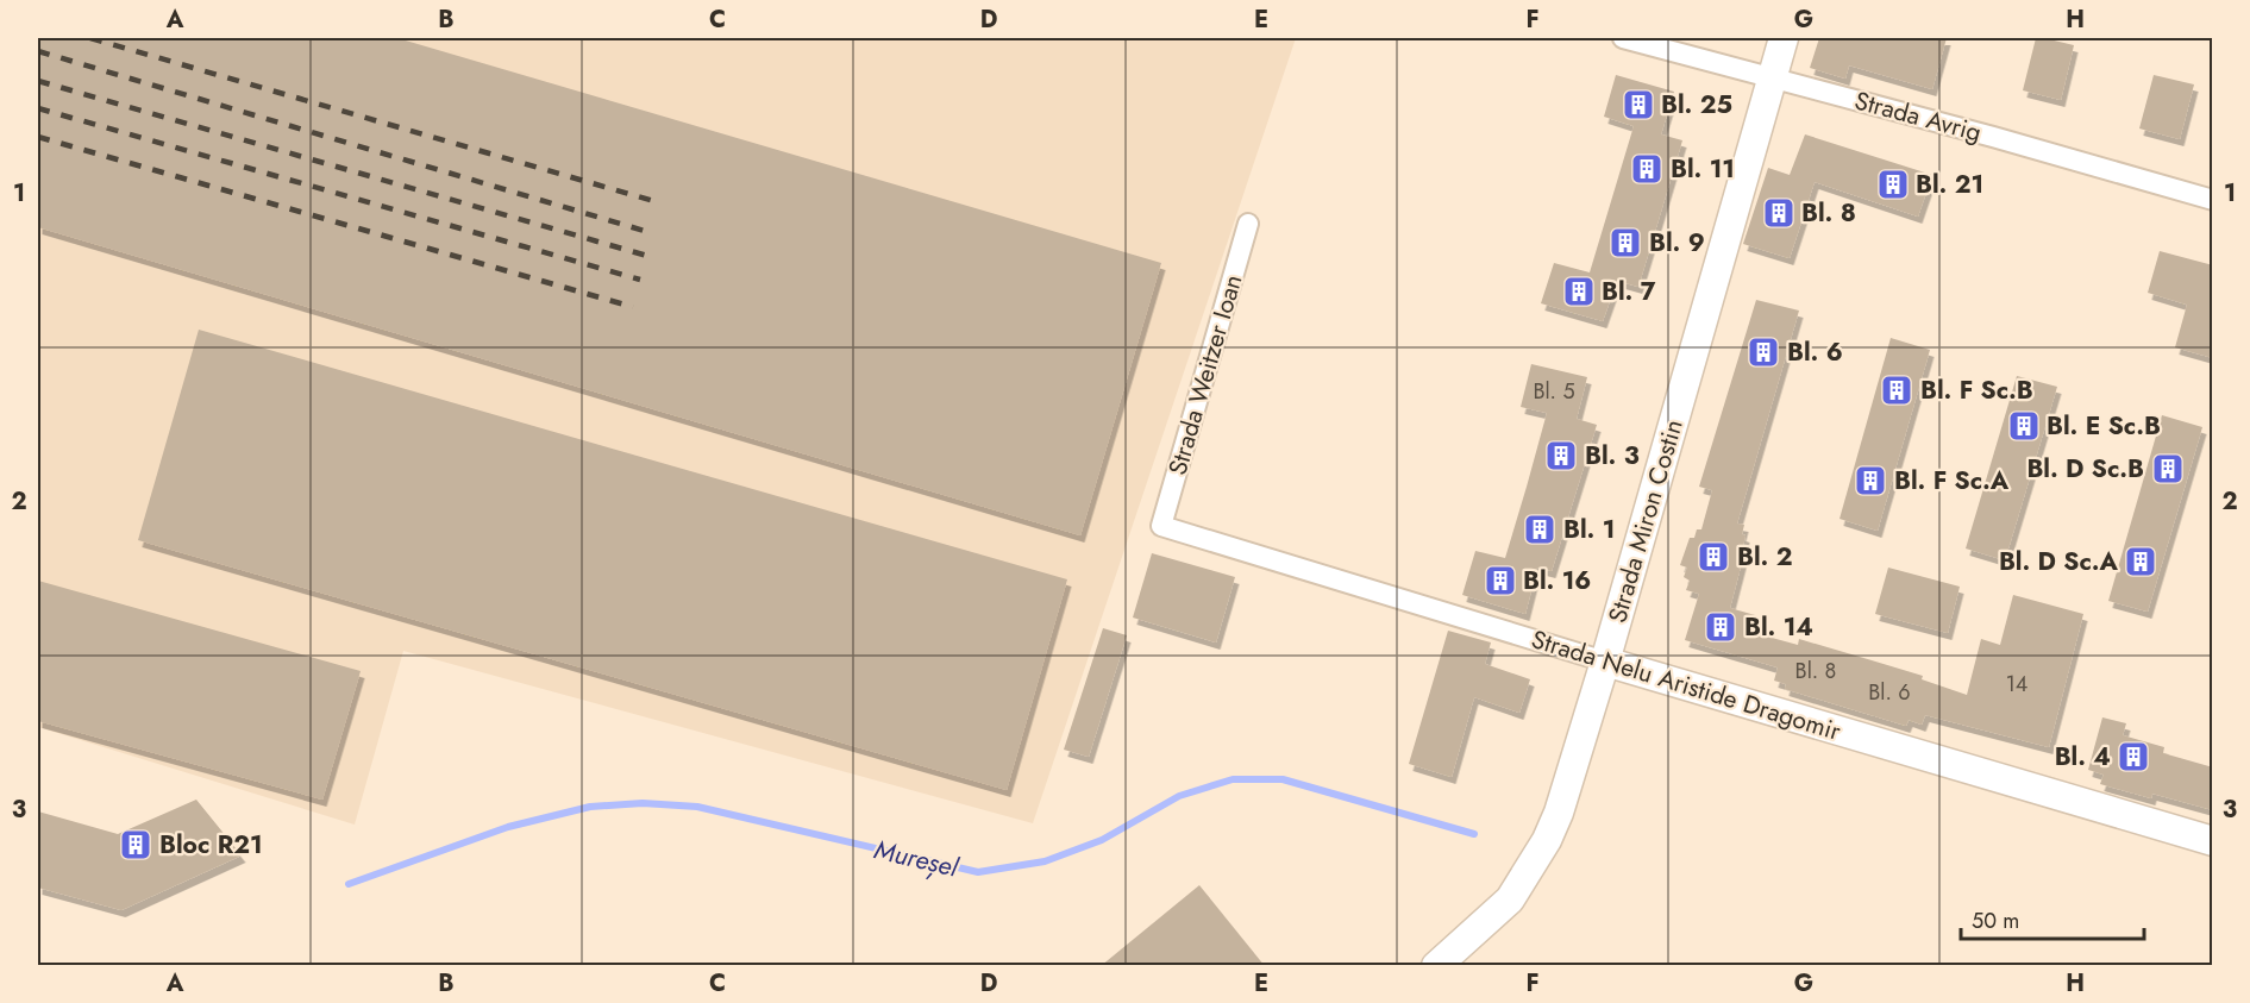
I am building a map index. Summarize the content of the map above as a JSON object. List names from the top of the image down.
{
  "streets": {
    "main road": ["Strada Miron Costin", "Strada Nelu Aristide Dragomir"],
    "street": ["Strada Avrig", "Strada Weitzer Ioan"]
  },
  "crossings": [
    ["Strada Avrig", "Strada Miron Costin"],
    ["Strada Weitzer Ioan", "Strada Nelu Aristide Dragomir"],
    ["Strada Miron Costin", "Strada Nelu Aristide Dragomir"]
  ],
  "water": ["Mureșel"],
  "places": {
    "building": [
      "Bl. 25",
      "Bl. 11",
      "Bl. 21",
      "Bl. 8",
      "Bl. 9",
      "Bl. 7",
      "Bl. 6",
      "Bl. F Sc.B",
      "Bl. E Sc.B",
      "Bl. 3",
      "Bl. D Sc.B",
      "Bl. F Sc.A",
      "Bl. 1",
      "Bl. 2",
      "Bl. D Sc.A",
      "Bl. 16",
      "Bl. 14",
      "Bl. 4",
      "Bloc R21"
    ]
  },
  "house_numbers": [
    "Bl. 5",
    "Bl. 8",
    "14",
    "Bl. 6"
  ],
  "scale_bar": "50 m",
  "grid": {
    "columns": [
      "A",
      "B",
      "C",
      "D",
      "E",
      "F",
      "G",
      "H"
    ],
    "rows": ["1", "2", "3"]
  }
}
